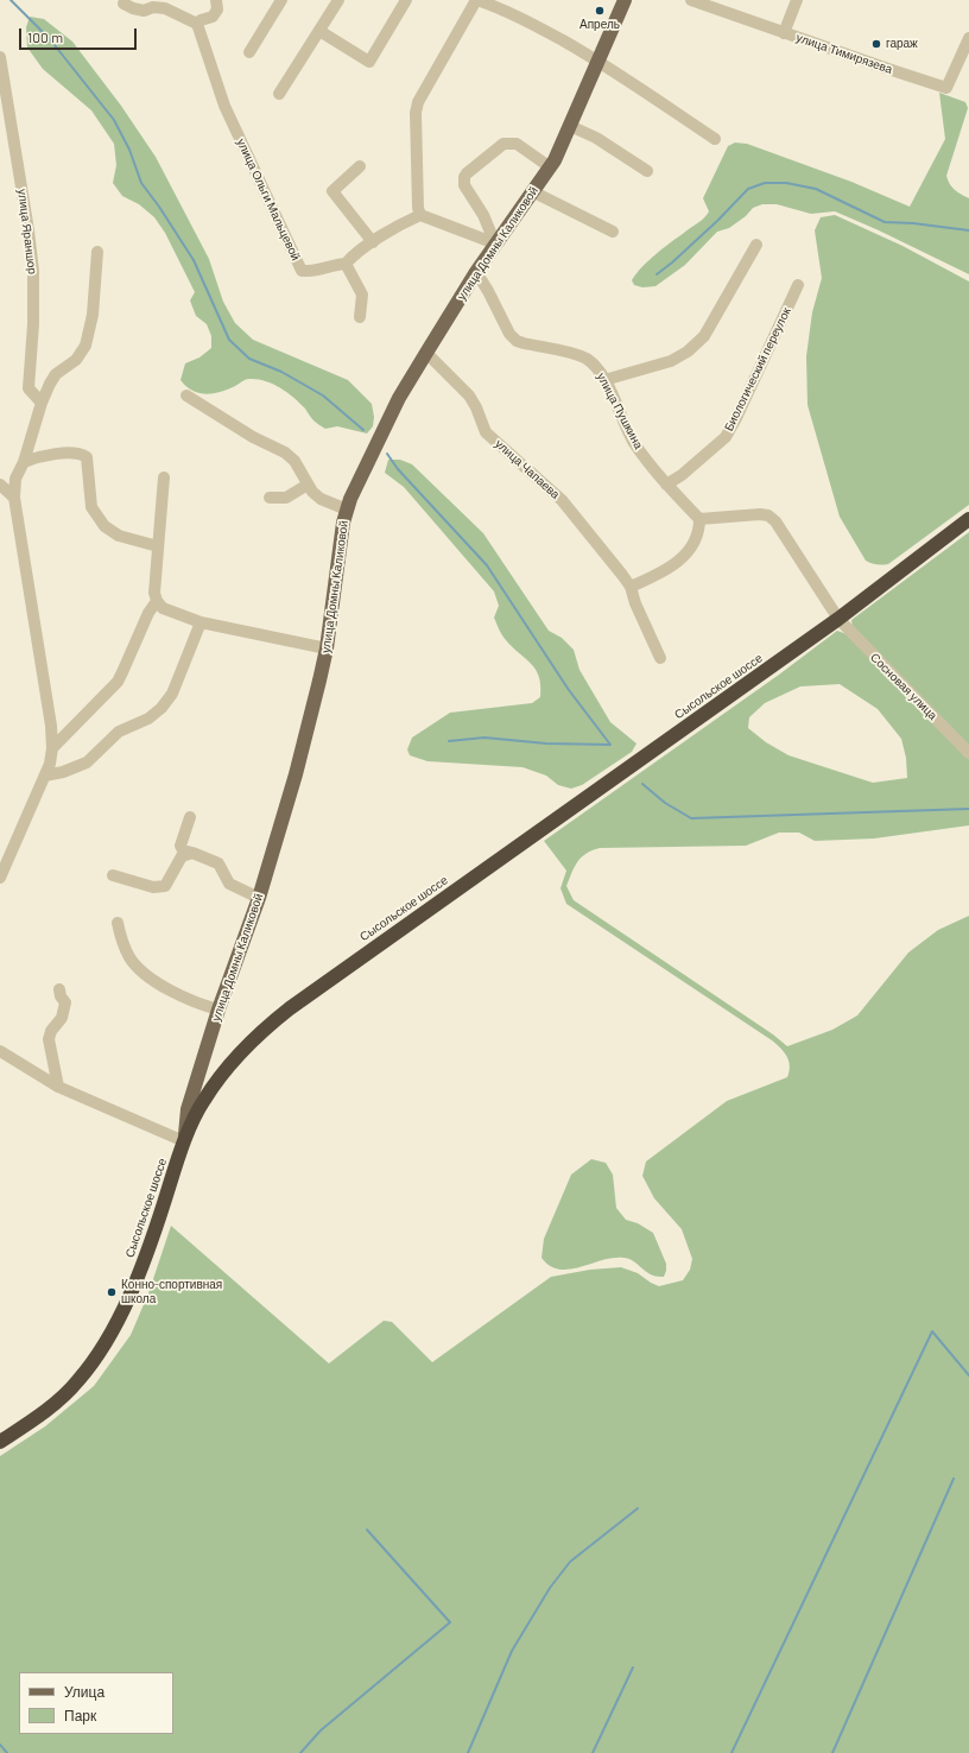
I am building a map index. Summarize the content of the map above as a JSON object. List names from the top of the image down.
{
  "streets": {
    "highway": ["Сысольское шоссе"],
    "main road": ["улица Домны Каликовой"],
    "street": [
      "улица Тимирязева",
      "улица Ольги Мальцевой",
      "улица Яраншор",
      "Биологический переулок",
      "улица Пушкина",
      "улица Чапаева",
      "Сосновая улица"
    ]
  },
  "crossings": [
    ["улица Домны Каликовой", "улица Пушкина"],
    ["улица Домны Каликовой", "улица Чапаева"],
    ["улица Домны Каликовой", "Сысольское шоссе"],
    ["Биологический переулок", "улица Пушкина"],
    ["Сысольское шоссе", "Сосновая улица"]
  ],
  "places": ["Апрель", "гараж", "Конно-спортивная школа"],
  "legend": ["Улица", "Парк"],
  "scale_bar": "100 m"
}
